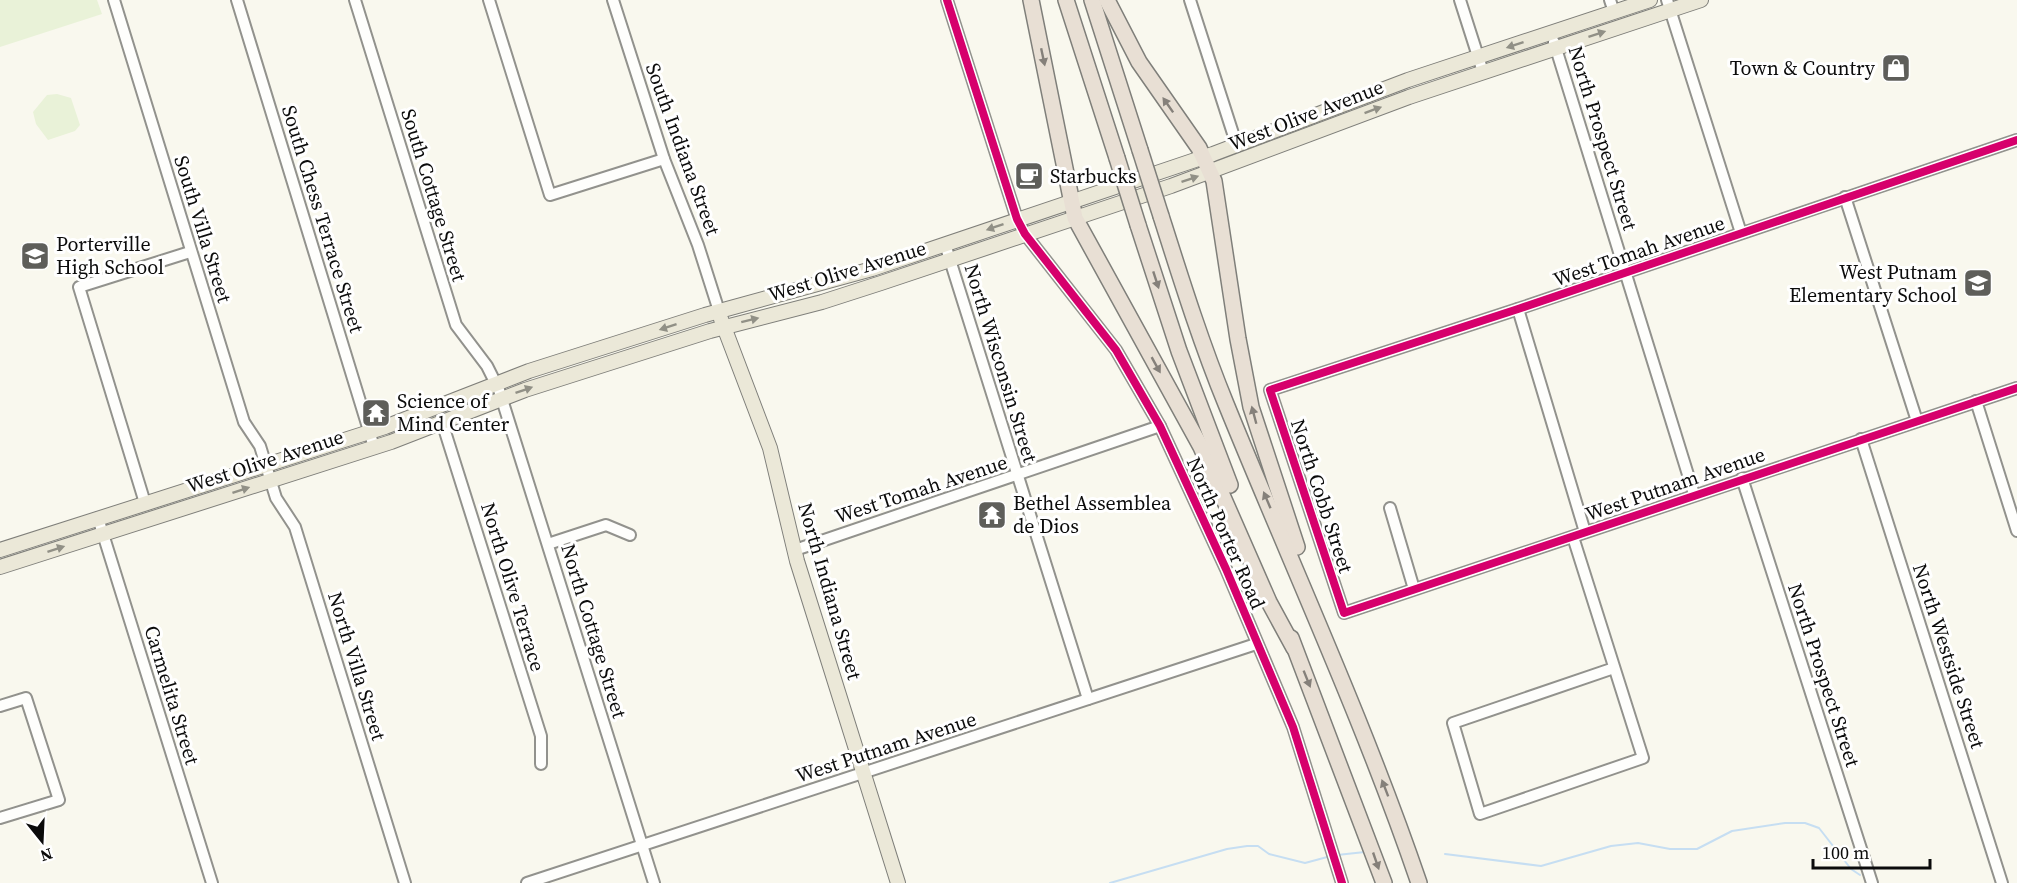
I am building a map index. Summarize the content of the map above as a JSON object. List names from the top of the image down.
{
  "streets": {
    "main road": ["West Olive Avenue", "North Indiana Street"],
    "street": [
      "North Prospect Street",
      "South Indiana Street",
      "South Cottage Street",
      "South Chess Terrace Street",
      "South Villa Street",
      "West Tomah Avenue",
      "North Wisconsin Street",
      "West Putnam Avenue",
      "North Cobb Street",
      "North Porter Road",
      "North Olive Terrace",
      "North Cottage Street",
      "North Westside Street",
      "North Villa Street",
      "Carmelita Street"
    ]
  },
  "crossings": [
    ["West Olive Avenue", "North Prospect Street"],
    ["West Olive Avenue", "South Indiana Street"],
    ["West Olive Avenue", "South Cottage Street"],
    ["West Olive Avenue", "South Chess Terrace Street"],
    ["West Olive Avenue", "South Villa Street"],
    ["West Olive Avenue", "North Wisconsin Street"],
    ["West Olive Avenue", "North Porter Road"],
    ["West Olive Avenue", "North Olive Terrace"],
    ["West Olive Avenue", "North Indiana Street"],
    ["West Olive Avenue", "North Cottage Street"],
    ["West Olive Avenue", "North Villa Street"],
    ["West Olive Avenue", "Carmelita Street"],
    ["North Prospect Street", "West Tomah Avenue"],
    ["North Prospect Street", "West Putnam Avenue"],
    ["South Indiana Street", "North Indiana Street"],
    ["South Cottage Street", "North Cottage Street"],
    ["South Villa Street", "North Villa Street"],
    ["West Tomah Avenue", "North Wisconsin Street"],
    ["West Tomah Avenue", "North Cobb Street"],
    ["West Tomah Avenue", "North Porter Road"],
    ["West Tomah Avenue", "North Indiana Street"],
    ["North Wisconsin Street", "West Putnam Avenue"],
    ["West Putnam Avenue", "North Cobb Street"],
    ["West Putnam Avenue", "North Porter Road"],
    ["West Putnam Avenue", "North Indiana Street"],
    ["West Putnam Avenue", "North Cottage Street"],
    ["West Putnam Avenue", "North Westside Street"]
  ],
  "places": {
    "shop": ["Town & Country"],
    "cafe": ["Starbucks"],
    "school or university": ["Porterville High School", "West Putnam Elementary School"],
    "temple": ["Science of Mind Center", "Bethel Assemblea de Dios"]
  },
  "scale_bar": "100 m",
  "north": "bottom"
}
